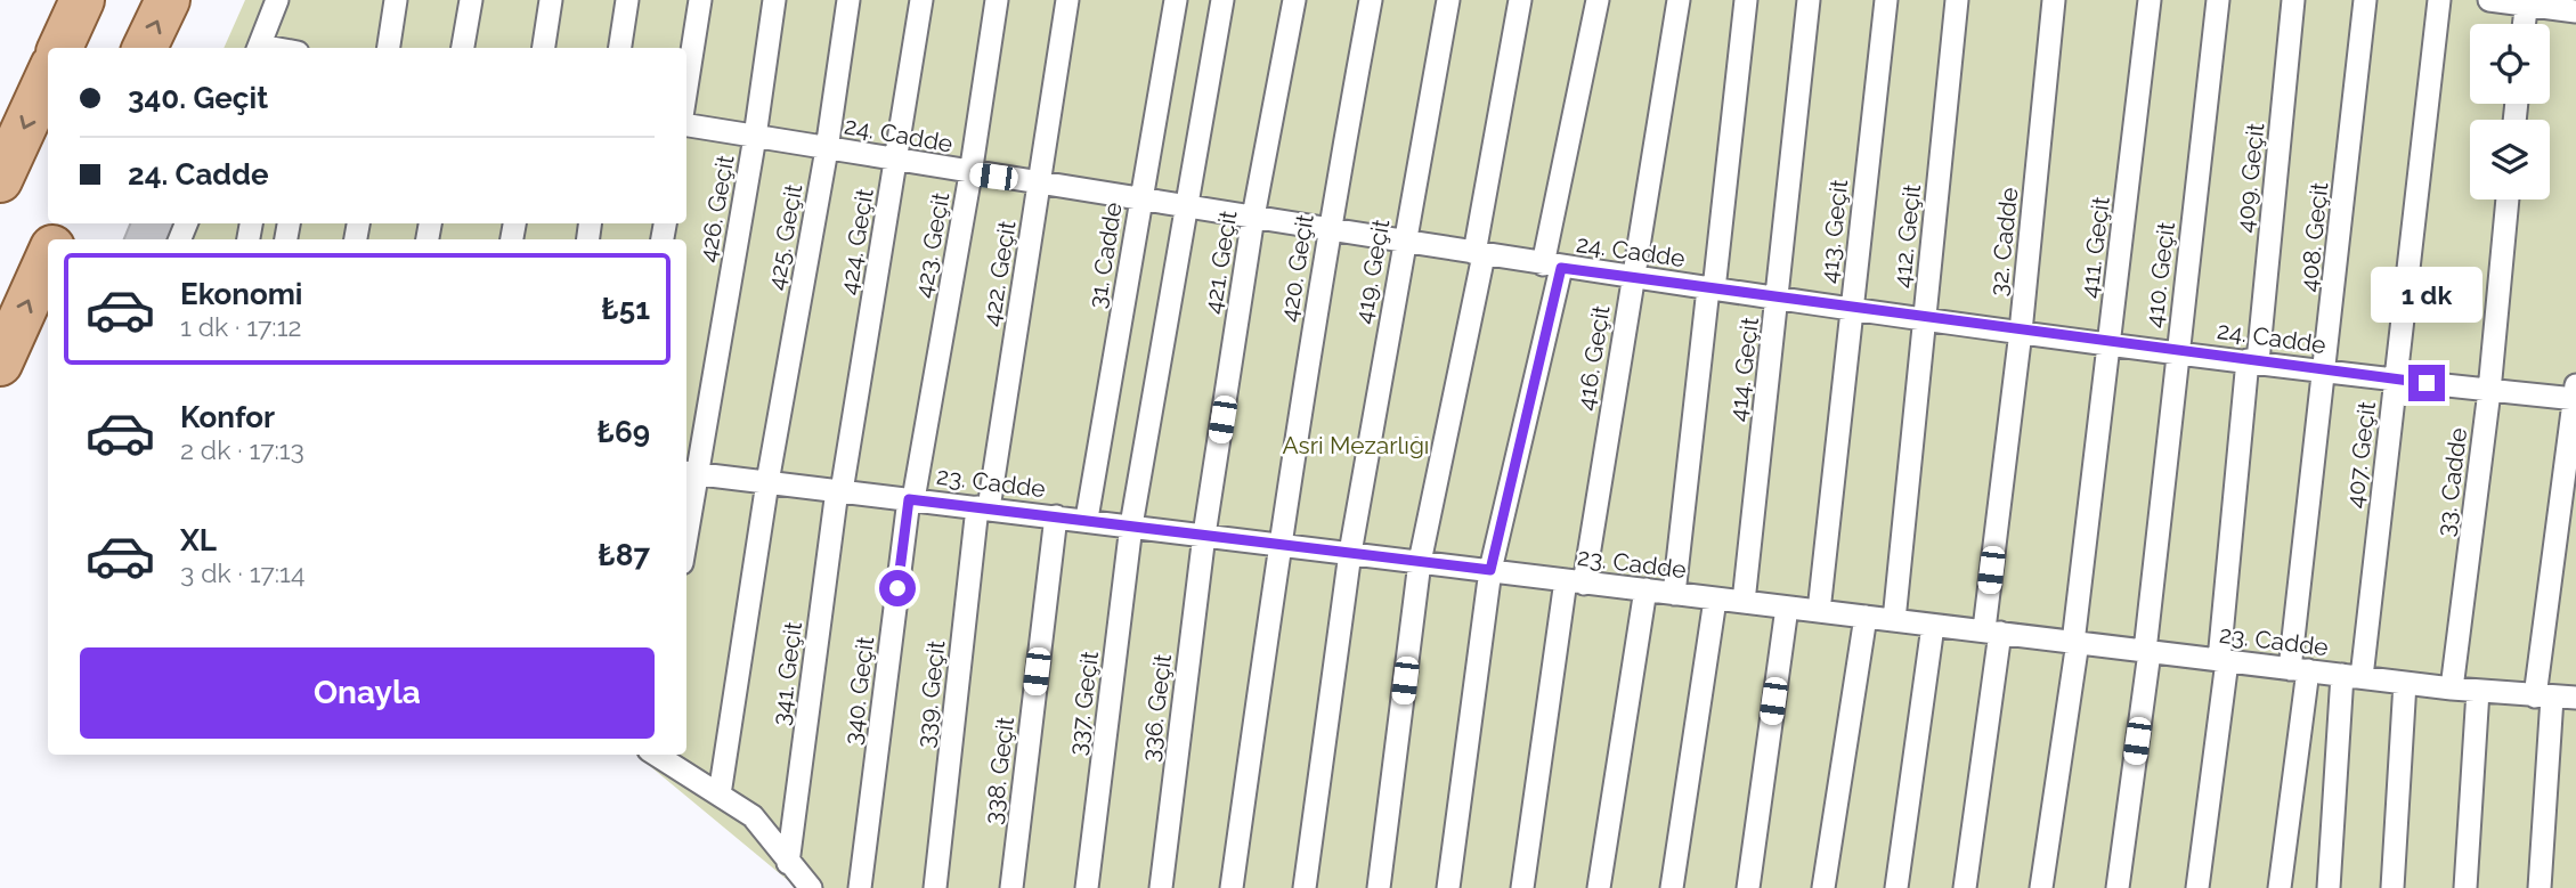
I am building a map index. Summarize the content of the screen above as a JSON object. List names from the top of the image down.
{
  "streets": {
    "lane": [
      "24. Cadde",
      "409. Geçit",
      "426. Geçit",
      "413. Geçit",
      "412. Geçit",
      "425. Geçit",
      "408. Geçit",
      "424. Geçit",
      "32. Cadde",
      "423. Geçit",
      "411. Geçit",
      "31. Cadde",
      "421. Geçit",
      "420. Geçit",
      "419. Geçit",
      "422. Geçit",
      "410. Geçit",
      "416. Geçit",
      "414. Geçit",
      "407. Geçit",
      "23. Cadde",
      "33. Cadde",
      "341. Geçit",
      "340. Geçit",
      "339. Geçit",
      "337. Geçit",
      "336. Geçit",
      "338. Geçit"
    ]
  },
  "crossings": [
    ["24. Cadde", "409. Geçit"],
    ["24. Cadde", "426. Geçit"],
    ["24. Cadde", "413. Geçit"],
    ["24. Cadde", "412. Geçit"],
    ["24. Cadde", "425. Geçit"],
    ["24. Cadde", "408. Geçit"],
    ["24. Cadde", "424. Geçit"],
    ["24. Cadde", "32. Cadde"],
    ["24. Cadde", "423. Geçit"],
    ["24. Cadde", "411. Geçit"],
    ["24. Cadde", "31. Cadde"],
    ["24. Cadde", "421. Geçit"],
    ["24. Cadde", "420. Geçit"],
    ["24. Cadde", "419. Geçit"],
    ["24. Cadde", "422. Geçit"],
    ["24. Cadde", "410. Geçit"],
    ["24. Cadde", "416. Geçit"],
    ["24. Cadde", "414. Geçit"],
    ["24. Cadde", "407. Geçit"],
    ["24. Cadde", "33. Cadde"],
    ["24. Cadde", "337. Geçit"],
    ["409. Geçit", "23. Cadde"],
    ["426. Geçit", "23. Cadde"],
    ["413. Geçit", "23. Cadde"],
    ["412. Geçit", "23. Cadde"],
    ["425. Geçit", "23. Cadde"],
    ["408. Geçit", "23. Cadde"],
    ["424. Geçit", "23. Cadde"],
    ["424. Geçit", "341. Geçit"],
    ["32. Cadde", "23. Cadde"],
    ["423. Geçit", "23. Cadde"],
    ["423. Geçit", "340. Geçit"],
    ["411. Geçit", "23. Cadde"],
    ["31. Cadde", "23. Cadde"],
    ["421. Geçit", "23. Cadde"],
    ["421. Geçit", "336. Geçit"],
    ["420. Geçit", "23. Cadde"],
    ["419. Geçit", "23. Cadde"],
    ["422. Geçit", "23. Cadde"],
    ["422. Geçit", "339. Geçit"],
    ["410. Geçit", "23. Cadde"],
    ["416. Geçit", "23. Cadde"],
    ["414. Geçit", "23. Cadde"],
    ["407. Geçit", "23. Cadde"],
    ["23. Cadde", "33. Cadde"],
    ["23. Cadde", "341. Geçit"],
    ["23. Cadde", "340. Geçit"],
    ["23. Cadde", "339. Geçit"],
    ["23. Cadde", "337. Geçit"],
    ["23. Cadde", "336. Geçit"],
    ["23. Cadde", "338. Geçit"]
  ],
  "parks": ["Asri Mezarlığı"],
  "page": {
    "banner": ["340. Geçit", "24. Cadde"],
    "list": [
      {
        "name": "Ekonomi",
        "note": "1 dk · 17:12",
        "value": "₺51"
      },
      {
        "name": "Konfor",
        "note": "2 dk · 17:13",
        "value": "₺69"
      },
      {
        "name": "XL",
        "note": "3 dk · 17:14",
        "value": "₺87"
      }
    ],
    "bubble": "1 dk",
    "buttons": "Onayla"
  }
}
